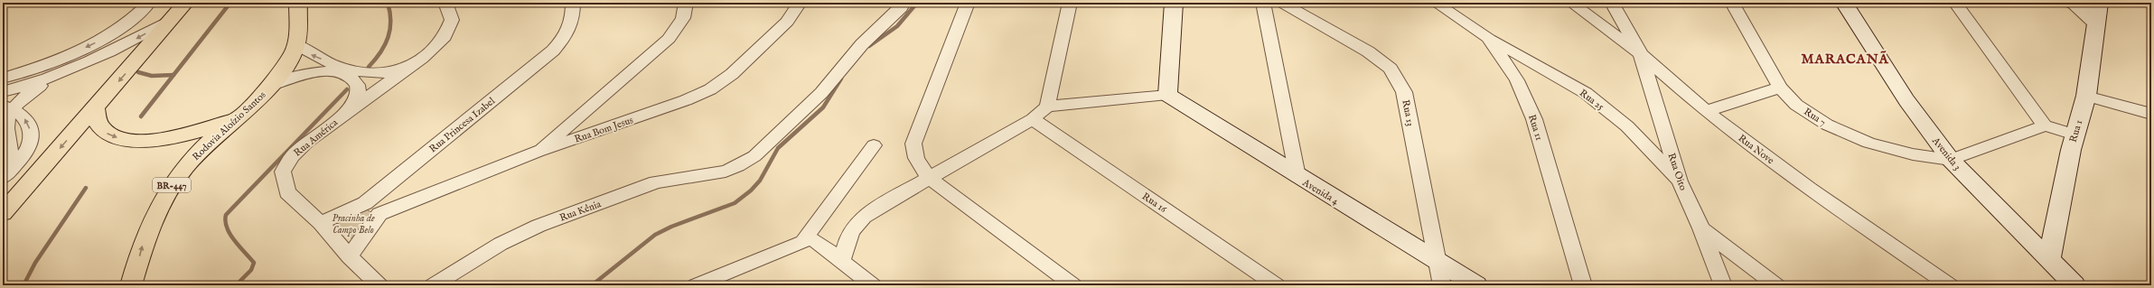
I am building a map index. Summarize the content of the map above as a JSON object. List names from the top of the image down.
{
  "streets": {
    "main road": ["Rodovia Aloízio Santos", "BR-447"],
    "street": [
      "Rua 25",
      "Rua 13",
      "Rua 7",
      "Rua Princesa Izabel",
      "Rua 11",
      "Rua Bom Jesus",
      "Rua 1",
      "Rua América",
      "Rua Nove",
      "Avenida 3",
      "Rua Oito",
      "Avenida 4",
      "Rua 16",
      "Rua Kênia"
    ]
  },
  "crossings": [
    ["Rua 25", "Rua 11"],
    ["Rua 25", "Rua Oito"],
    ["Rua 13", "Avenida 4"],
    ["Rua 7", "Avenida 3"],
    ["Rua Princesa Izabel", "Rua América"],
    ["Rua 1", "Avenida 3"],
    ["Rua Nove", "Rua Oito"]
  ],
  "districts": ["MARACANÃ"],
  "parks": ["Pracinha de Campo Belo"]
}
